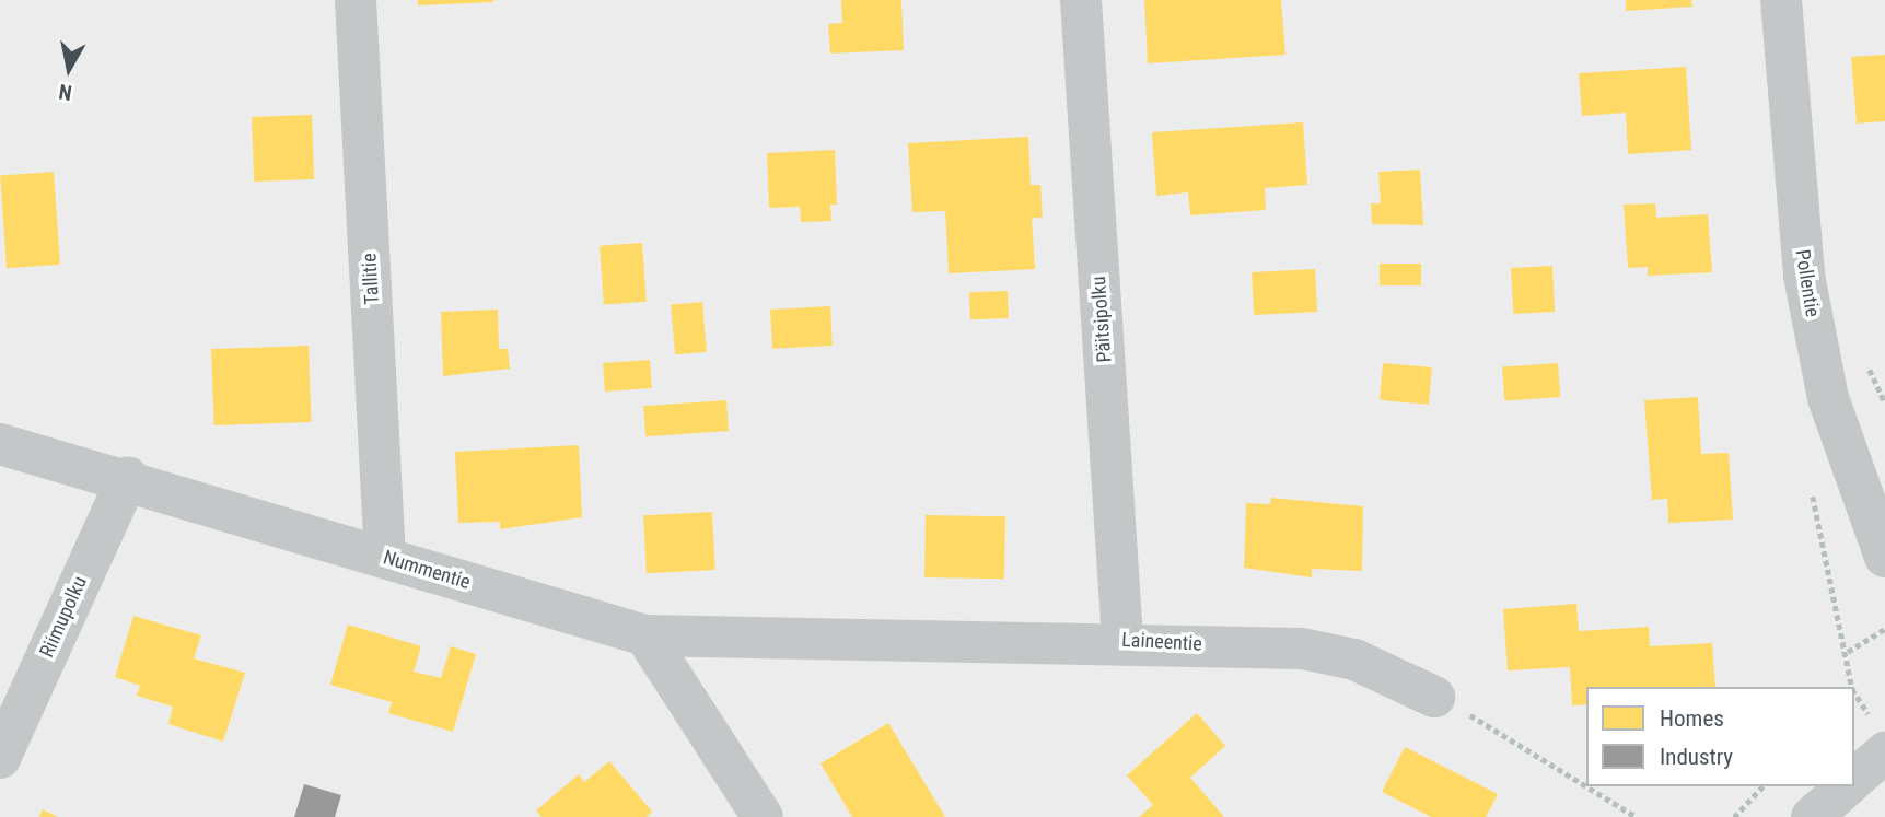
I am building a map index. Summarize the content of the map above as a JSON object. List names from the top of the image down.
{
  "streets": {
    "street": [
      "Tallitie",
      "Pollentie",
      "Päitsipolku",
      "Nummentie",
      "Riimupolku",
      "Laineentie"
    ]
  },
  "crossings": [
    ["Tallitie", "Nummentie"],
    ["Päitsipolku", "Laineentie"],
    ["Nummentie", "Riimupolku"],
    ["Nummentie", "Laineentie"]
  ],
  "legend": ["Homes", "Industry"],
  "north": "bottom"
}
